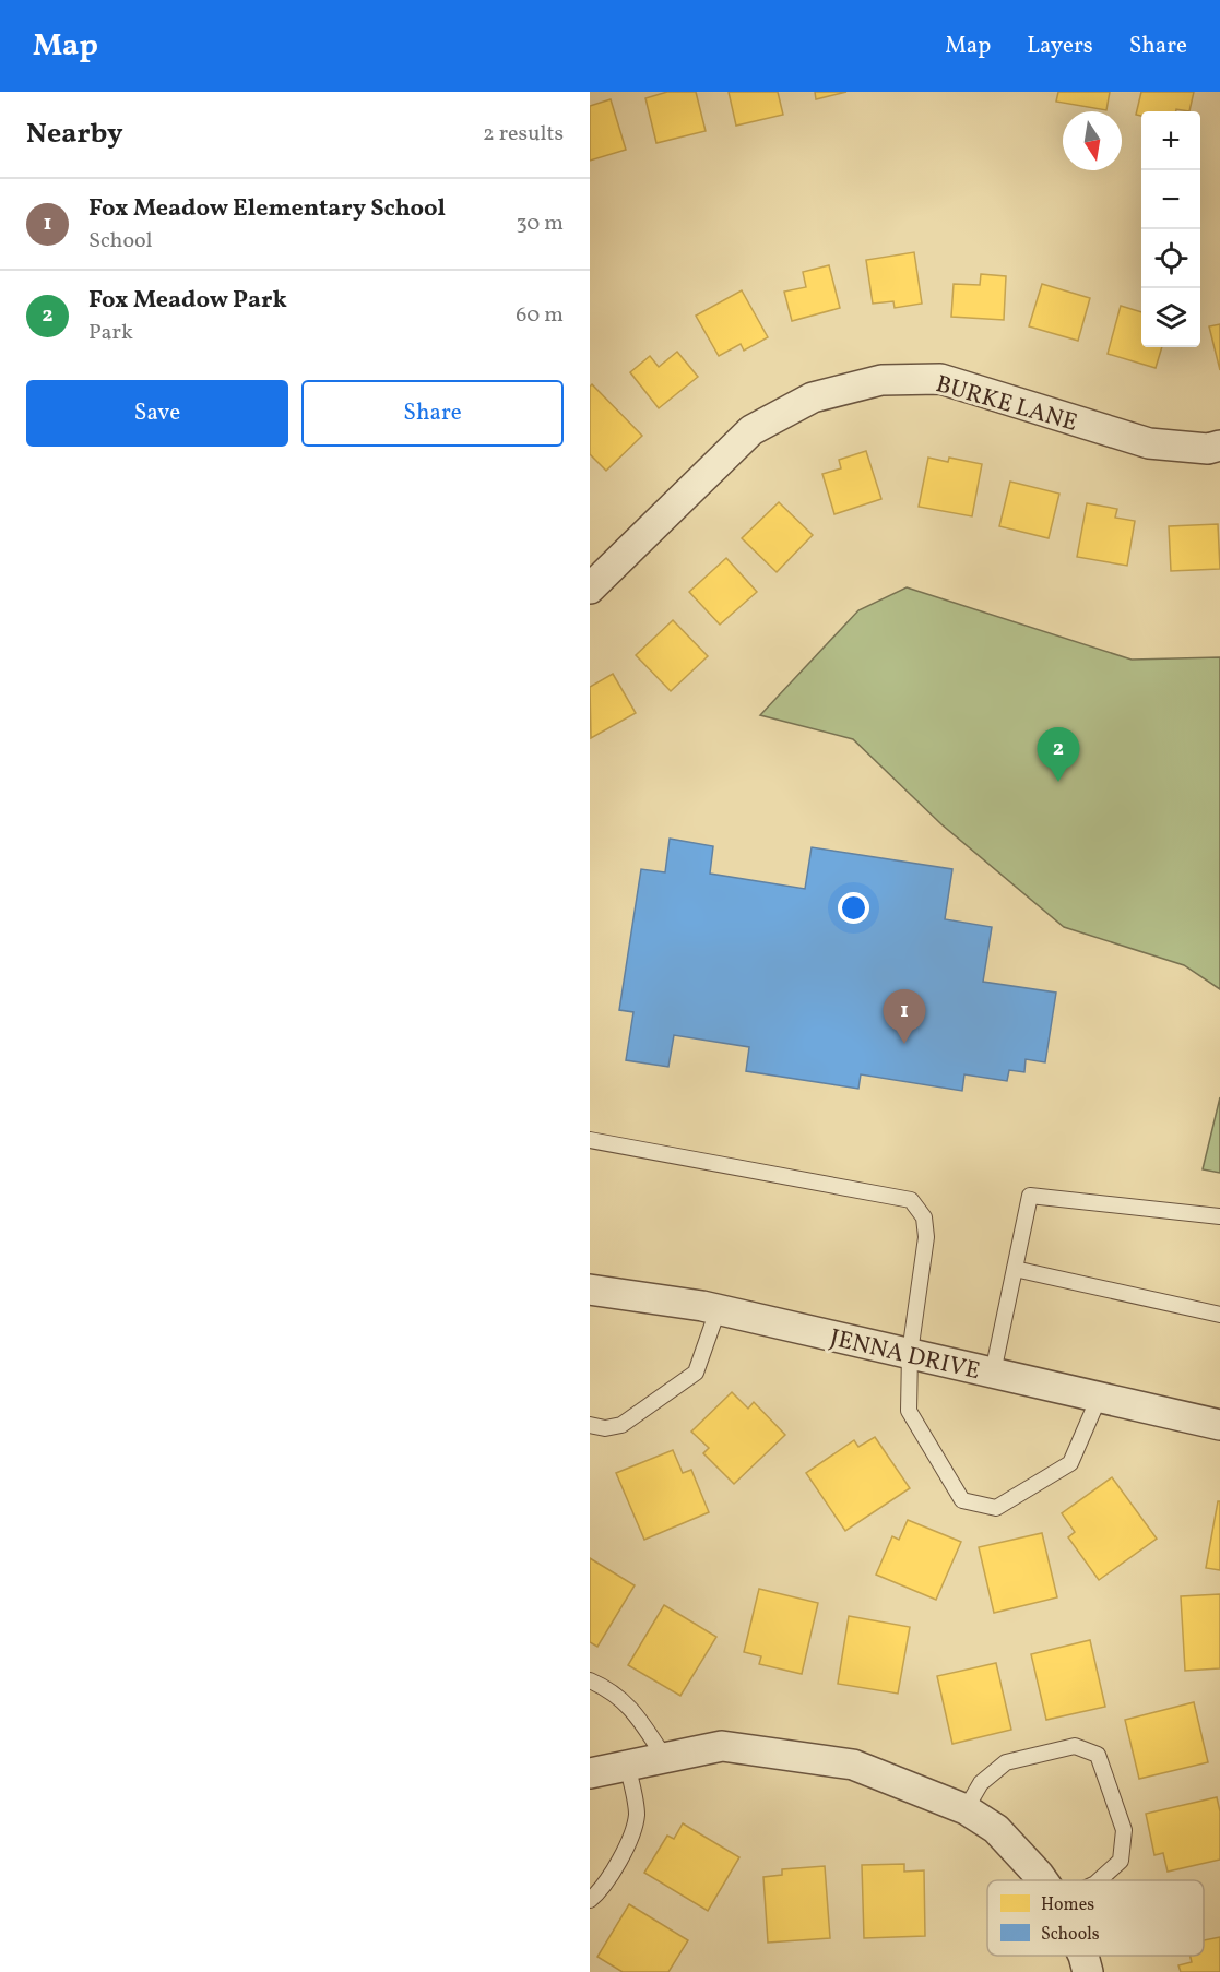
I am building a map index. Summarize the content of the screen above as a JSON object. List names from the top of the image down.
{
  "streets": {
    "street": ["BURKE LANE", "JENNA DRIVE"]
  },
  "legend": ["Homes", "Schools"],
  "north": "bottom",
  "page": {
    "header": "Map",
    "nav": ["Map", "Layers", "Share"],
    "heading": ["Nearby", "2 results"],
    "map_buttons": ["+", "−"],
    "list": [
      {
        "mark": "1",
        "name": "Fox Meadow Elementary School",
        "note": "School",
        "value": "30 m"
      },
      {
        "mark": "2",
        "name": "Fox Meadow Park",
        "note": "Park",
        "value": "60 m"
      }
    ],
    "buttons": ["Save", "Share"],
    "pins": ["2", "1"]
  }
}
